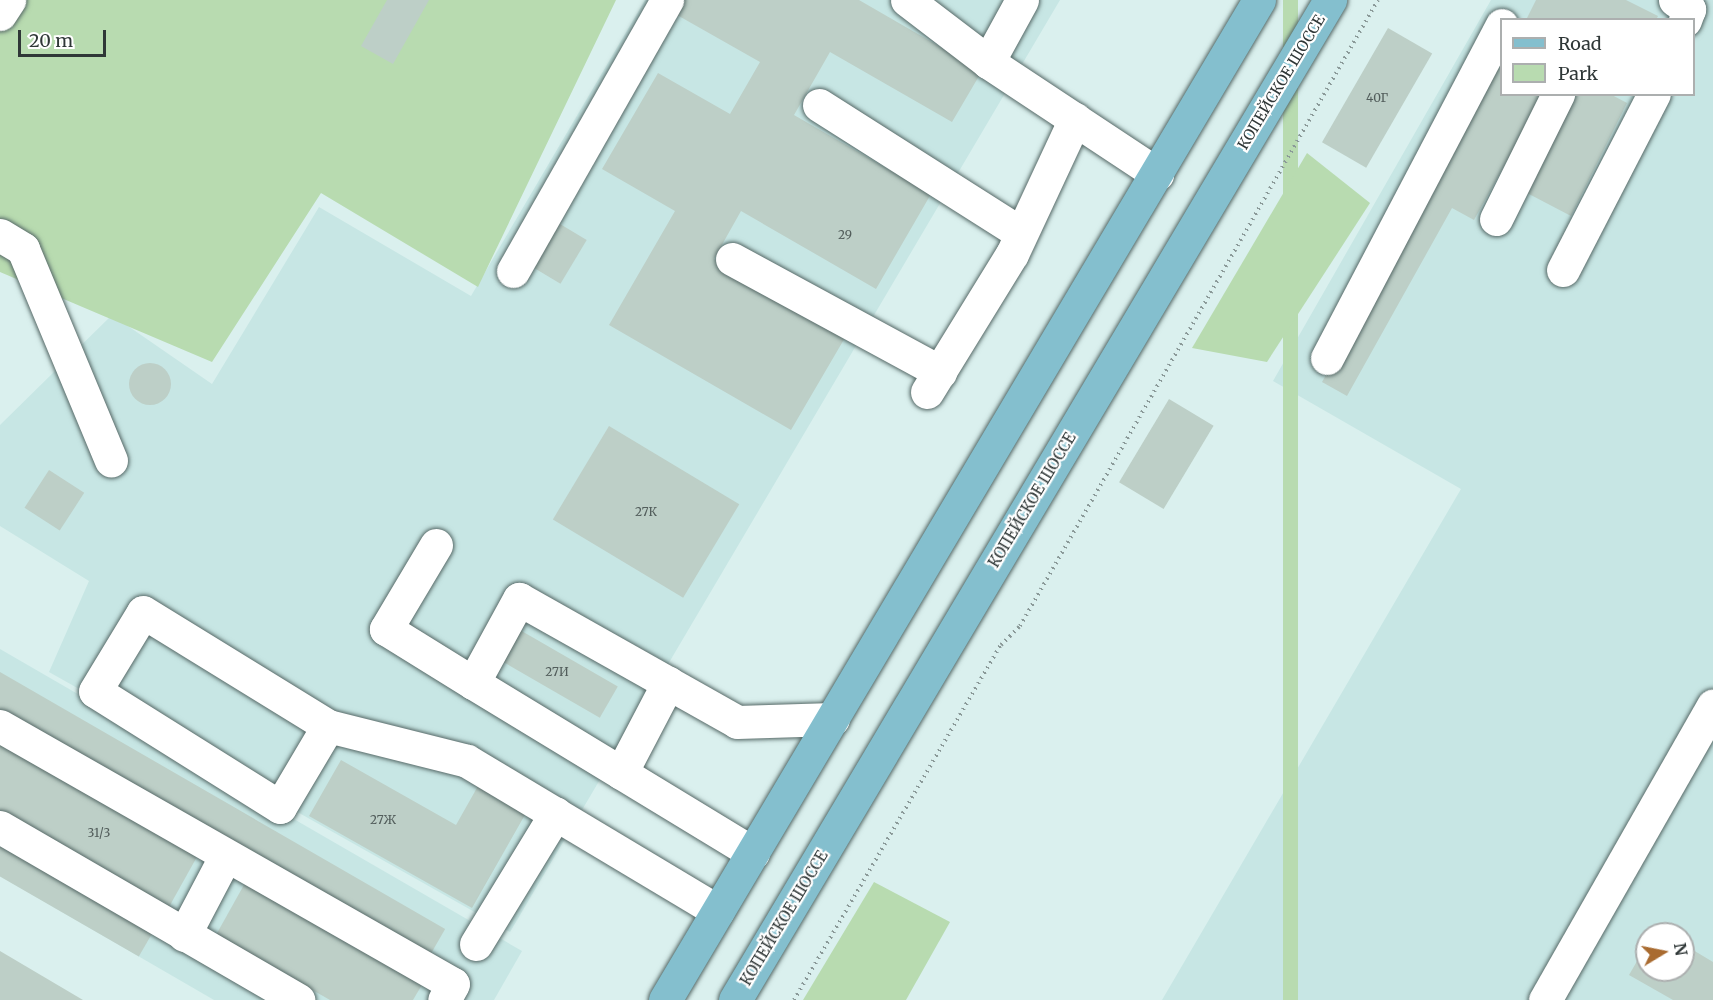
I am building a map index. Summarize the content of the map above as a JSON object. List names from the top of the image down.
{
  "streets": {
    "main road": ["КОПЕЙСКОЕ ШОССЕ"]
  },
  "house_numbers": [
    "40Г",
    "29",
    "27К",
    "27И",
    "27Ж",
    "31/3"
  ],
  "legend": ["Road", "Park"],
  "scale_bar": "20 m",
  "north": "right"
}
